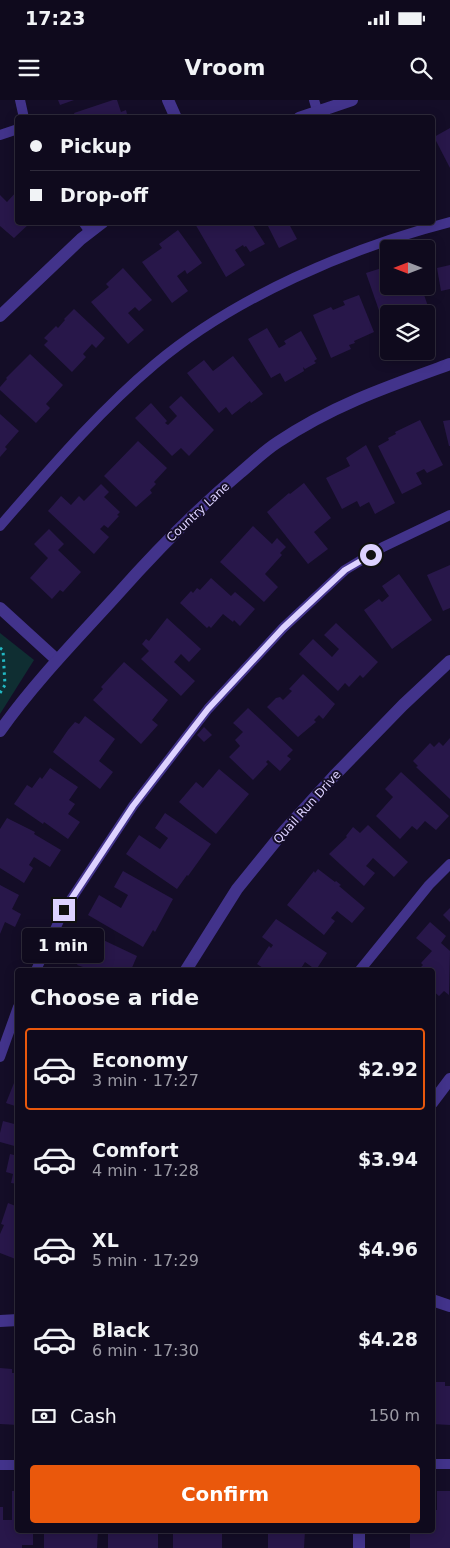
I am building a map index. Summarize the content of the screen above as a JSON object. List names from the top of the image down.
{
  "streets": {
    "street": ["Country Lane", "Quail Run Drive"]
  },
  "north": "left",
  "page": {
    "status": "17:23",
    "header": "Vroom",
    "banner": ["Pickup", "Drop-off"],
    "bubble": "1 min",
    "heading": "Choose a ride",
    "list": [
      {
        "name": "Economy",
        "note": "3 min · 17:27",
        "value": "$2.92"
      },
      {
        "name": "Comfort",
        "note": "4 min · 17:28",
        "value": "$3.94"
      },
      {
        "name": "XL",
        "note": "5 min · 17:29",
        "value": "$4.96"
      },
      {
        "name": "Black",
        "note": "6 min · 17:30",
        "value": "$4.28"
      }
    ],
    "pay": ["Cash", "150 m"],
    "buttons": "Confirm"
  }
}
